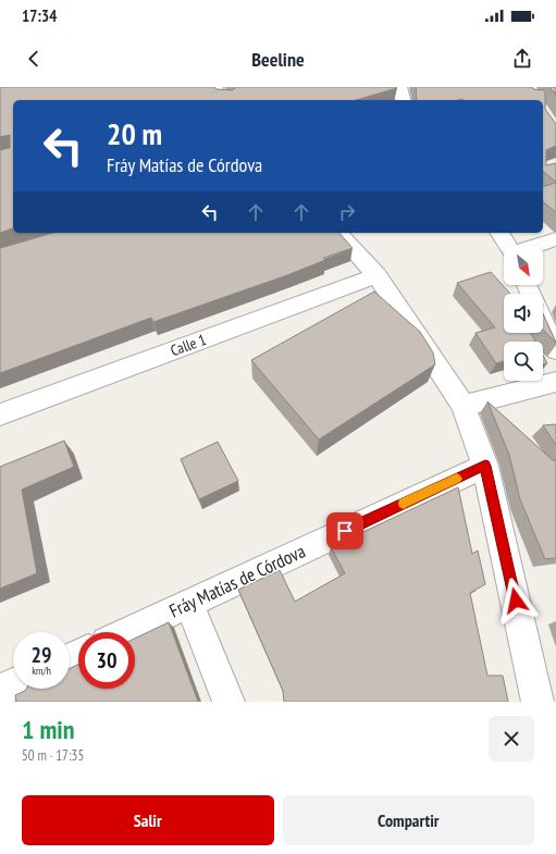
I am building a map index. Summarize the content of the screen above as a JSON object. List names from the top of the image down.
{
  "streets": {
    "street": ["Calle 1", "Fráy Matías de Córdova"]
  },
  "north": "bottom right",
  "page": {
    "status": "17:34",
    "header": "Beeline",
    "turn": ["20 m", "Fráy Matías de Córdova"],
    "speed": "29 km/h",
    "limit": "30",
    "heading": ["1 min", "50 m · 17:35"],
    "buttons": ["Salir", "Compartir"]
  }
}
